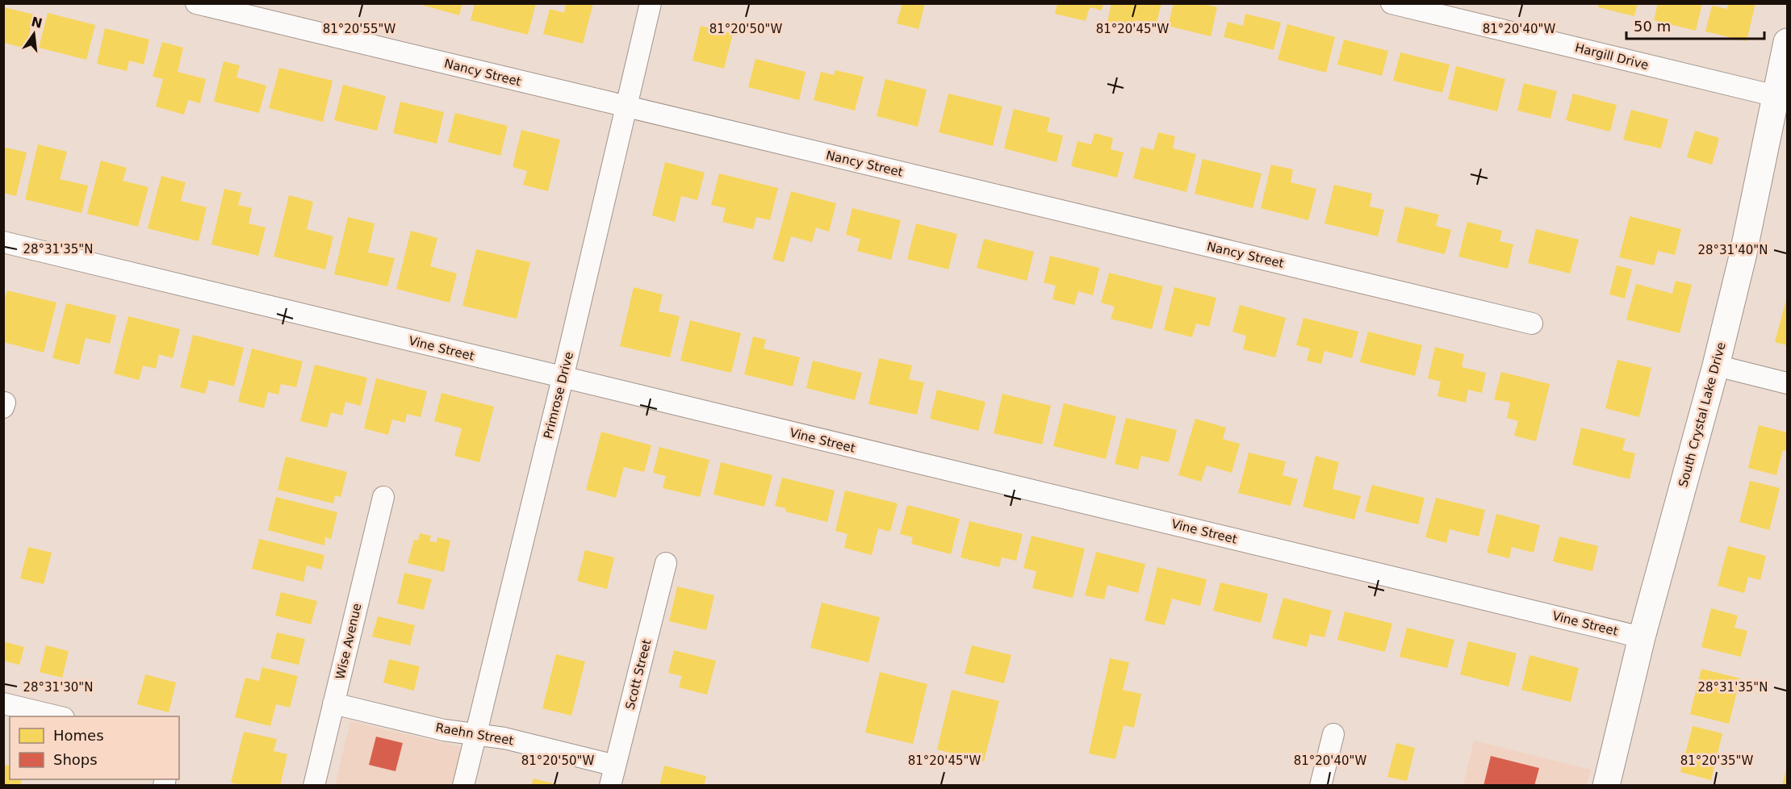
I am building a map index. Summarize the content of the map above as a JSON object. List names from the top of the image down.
{
  "streets": {
    "street": [
      "Hargill Drive",
      "Nancy Street",
      "Vine Street",
      "Primrose Drive",
      "South Crystal Lake Drive",
      "Wise Avenue",
      "Scott Street",
      "Raehn Street"
    ]
  },
  "crossings": [
    ["Hargill Drive", "South Crystal Lake Drive"],
    ["Nancy Street", "Primrose Drive"],
    ["Vine Street", "Primrose Drive"],
    ["Vine Street", "South Crystal Lake Drive"],
    ["Primrose Drive", "Raehn Street"],
    ["Wise Avenue", "Raehn Street"],
    ["Scott Street", "Raehn Street"]
  ],
  "legend": ["Homes", "Shops"],
  "scale_bar": "50 m",
  "north": "top",
  "coordinates": [
    "81°20'55\"W",
    "81°20'50\"W",
    "81°20'45\"W",
    "81°20'40\"W",
    "28°31'35\"N",
    "28°31'40\"N",
    "28°31'30\"N",
    "81°20'35\"W"
  ]
}
